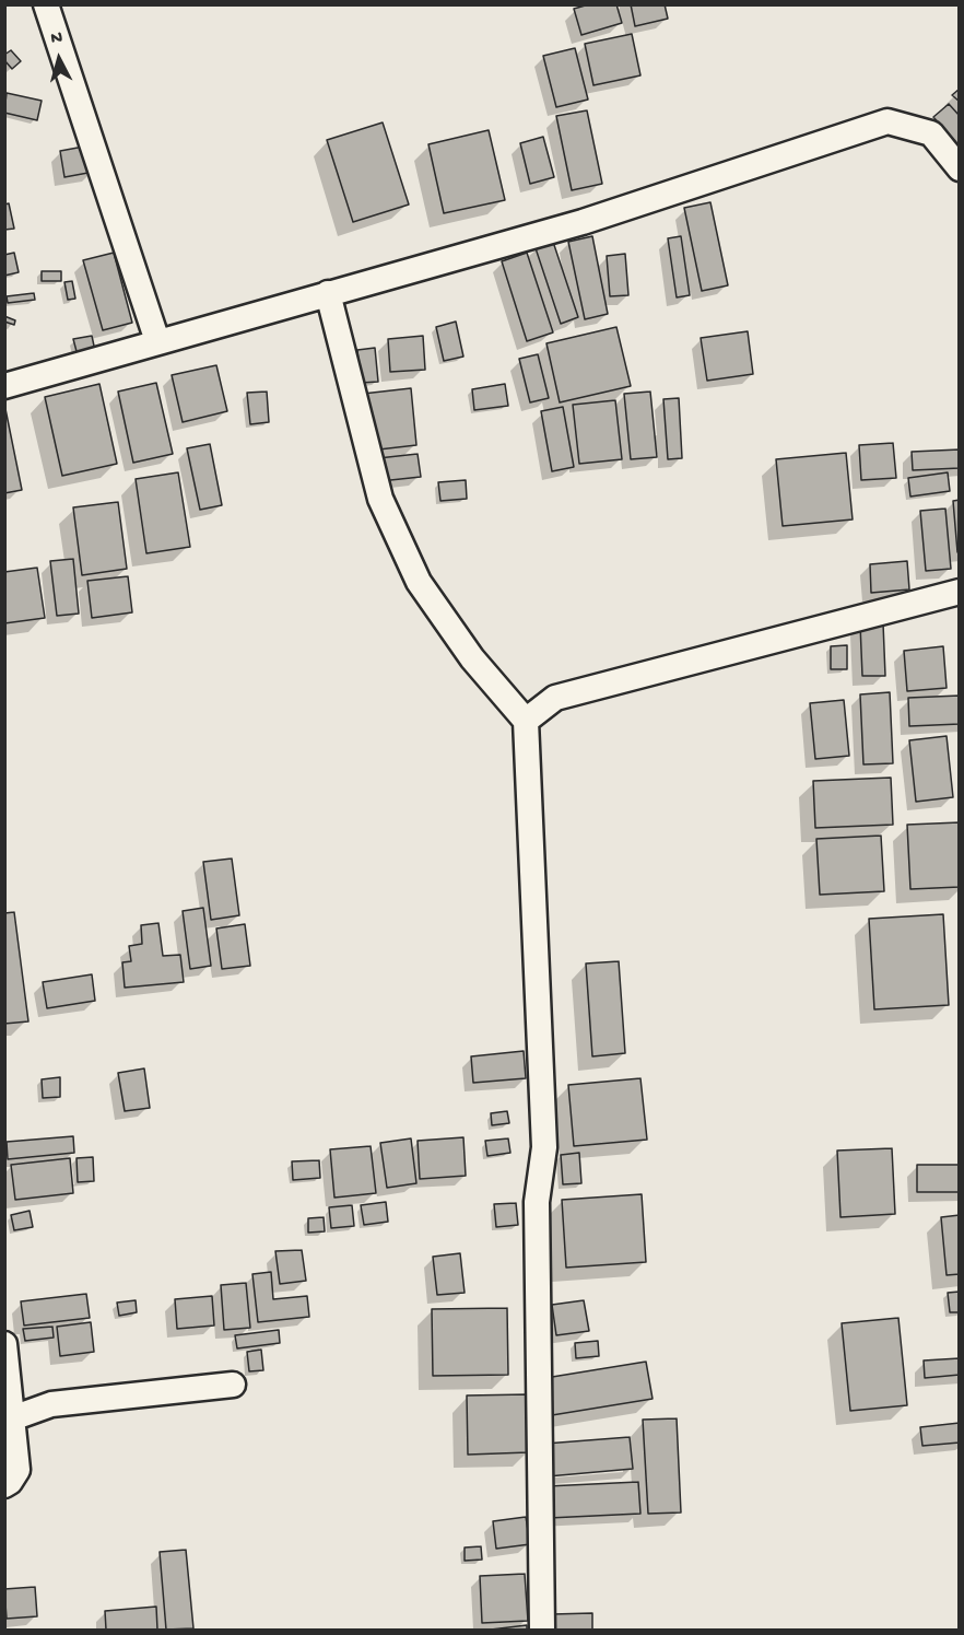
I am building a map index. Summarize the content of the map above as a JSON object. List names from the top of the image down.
{
  "north": "top"
}
